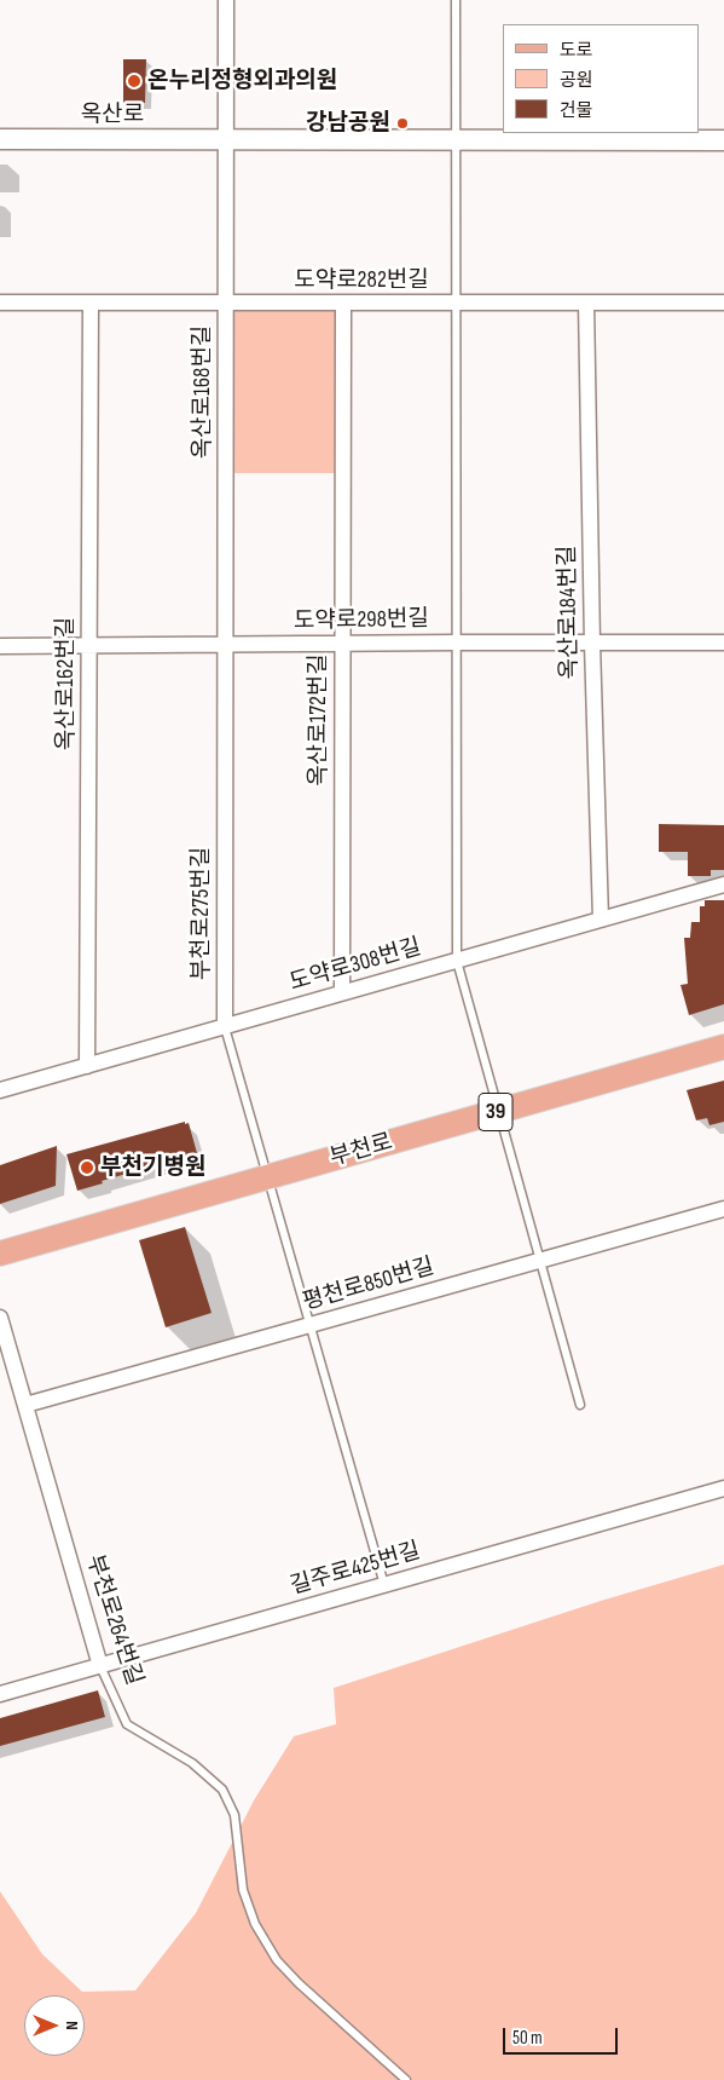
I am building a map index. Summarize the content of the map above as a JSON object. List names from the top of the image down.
{
  "streets": {
    "main road": ["39", "부천로"],
    "street": [
      "옥산로",
      "도약로282번길",
      "옥산로168번길",
      "옥산로184번길",
      "도약로298번길",
      "옥산로162번길",
      "옥산로172번길",
      "부천로275번길",
      "도약로308번길",
      "평천로850번길",
      "길주로425번길",
      "부천로264번길"
    ]
  },
  "crossings": [
    ["옥산로", "옥산로168번길"],
    ["도약로282번길", "옥산로168번길"],
    ["도약로282번길", "옥산로184번길"],
    ["도약로282번길", "옥산로162번길"],
    ["도약로282번길", "옥산로172번길"],
    ["옥산로168번길", "도약로298번길"],
    ["옥산로168번길", "부천로275번길"],
    ["옥산로184번길", "도약로298번길"],
    ["옥산로184번길", "도약로308번길"],
    ["도약로298번길", "옥산로162번길"],
    ["도약로298번길", "옥산로172번길"],
    ["도약로298번길", "부천로275번길"],
    ["옥산로162번길", "도약로308번길"],
    ["옥산로172번길", "도약로308번길"],
    ["부천로275번길", "도약로308번길"],
    ["부천로275번길", "부천로"],
    ["부천로275번길", "평천로850번길"],
    ["부천로275번길", "길주로425번길"],
    ["평천로850번길", "부천로264번길"],
    ["길주로425번길", "부천로264번길"]
  ],
  "places": ["온누리정형외과의원", "강남공원", "부천기병원"],
  "legend": ["도로", "공원", "건물"],
  "scale_bar": "50 m",
  "north": "right"
}
